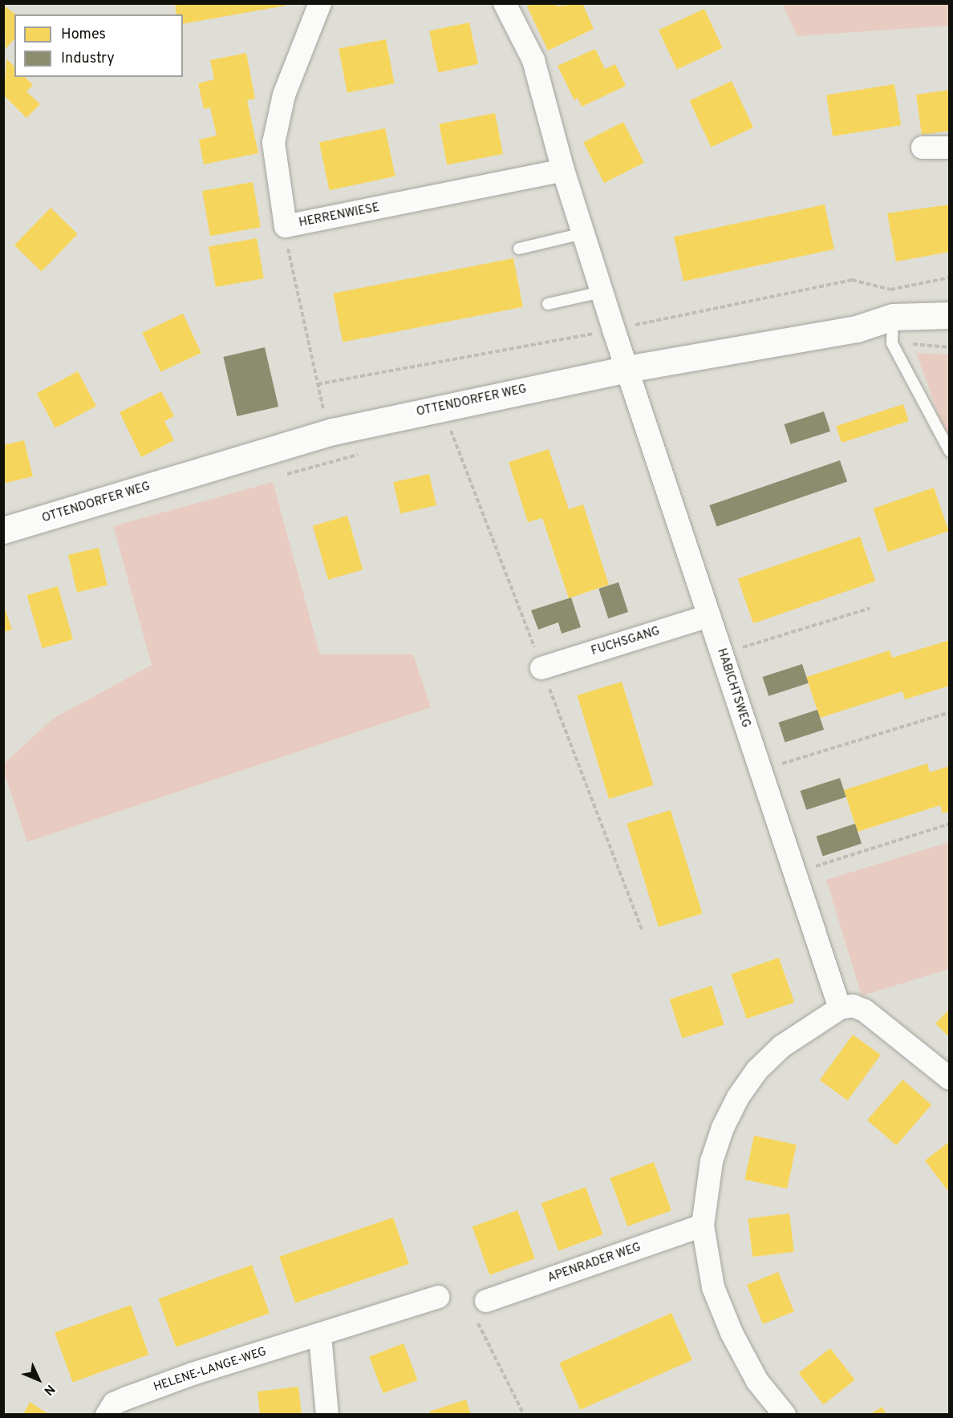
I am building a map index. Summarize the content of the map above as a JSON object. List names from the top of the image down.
{
  "streets": {
    "main road": ["OTTENDORFER WEG"],
    "street": [
      "HERRENWIESE",
      "FUCHSGANG",
      "HABICHTSWEG",
      "APENRADER WEG",
      "HELENE-LANGE-WEG"
    ]
  },
  "crossings": [
    ["OTTENDORFER WEG", "HABICHTSWEG"],
    ["FUCHSGANG", "HABICHTSWEG"]
  ],
  "legend": ["Homes", "Industry"],
  "north": "bottom right"
}
